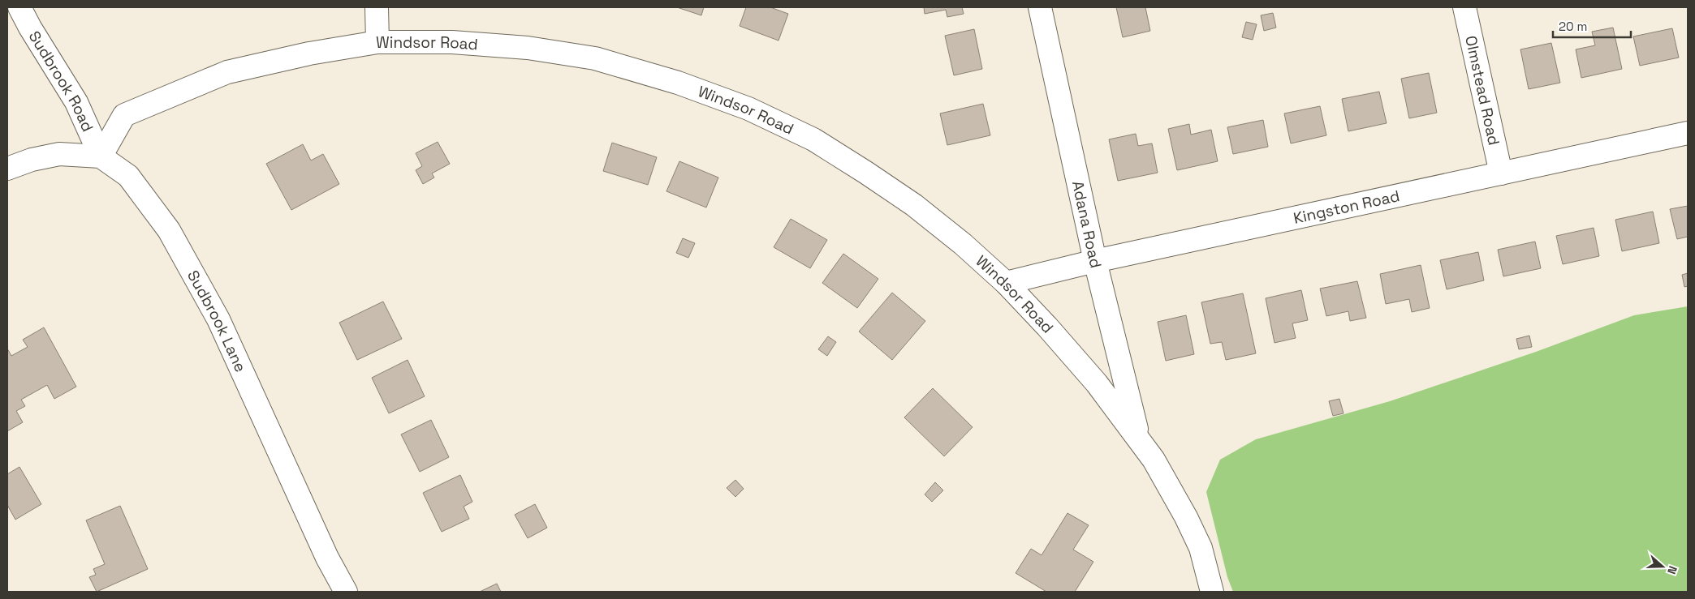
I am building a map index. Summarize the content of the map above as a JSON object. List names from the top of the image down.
{
  "streets": {
    "street": [
      "Windsor Road",
      "Sudbrook Road",
      "Olmstead Road",
      "Kingston Road",
      "Adana Road",
      "Sudbrook Lane"
    ]
  },
  "crossings": [
    ["Windsor Road", "Sudbrook Road"],
    ["Windsor Road", "Kingston Road"],
    ["Windsor Road", "Adana Road"],
    ["Windsor Road", "Sudbrook Lane"],
    ["Sudbrook Road", "Sudbrook Lane"],
    ["Olmstead Road", "Kingston Road"],
    ["Kingston Road", "Adana Road"]
  ],
  "scale_bar": "20 m",
  "north": "right"
}
